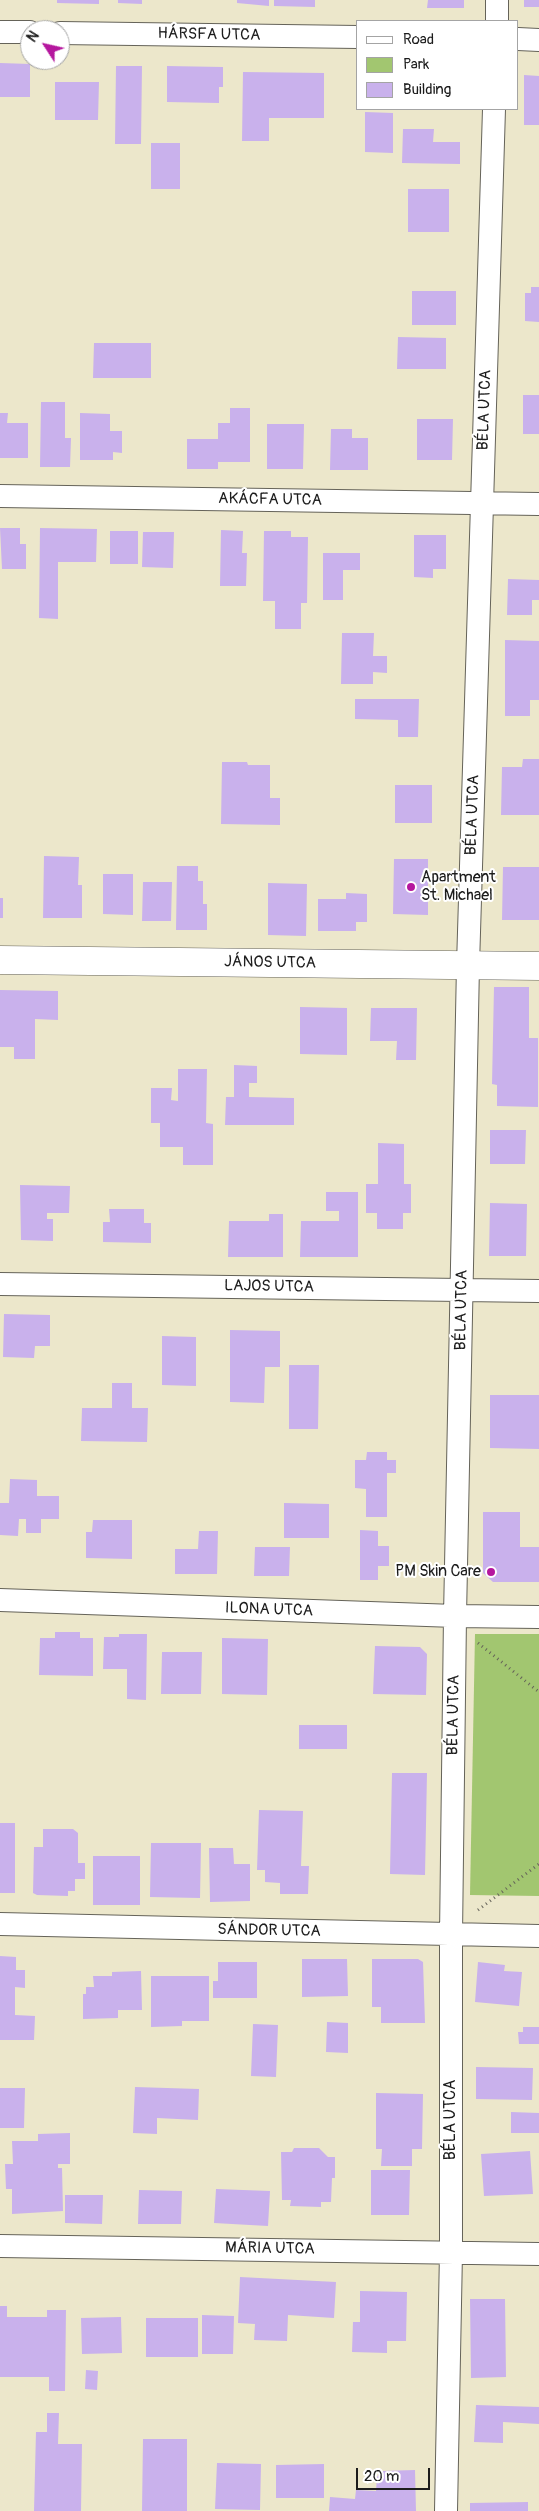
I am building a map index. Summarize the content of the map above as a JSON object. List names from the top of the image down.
{
  "streets": {
    "street": [
      "HÁRSFA UTCA",
      "BÉLA UTCA",
      "AKÁCFA UTCA",
      "JÁNOS UTCA",
      "LAJOS UTCA",
      "ILONA UTCA",
      "SÁNDOR UTCA",
      "MÁRIA UTCA"
    ]
  },
  "crossings": [
    ["BÉLA UTCA", "AKÁCFA UTCA"],
    ["BÉLA UTCA", "JÁNOS UTCA"],
    ["BÉLA UTCA", "LAJOS UTCA"],
    ["BÉLA UTCA", "ILONA UTCA"],
    ["BÉLA UTCA", "SÁNDOR UTCA"],
    ["BÉLA UTCA", "MÁRIA UTCA"]
  ],
  "places": ["Apartment St. Michael", "PM Skin Care"],
  "legend": ["Road", "Park", "Building"],
  "scale_bar": "20 m",
  "north": "top left"
}
